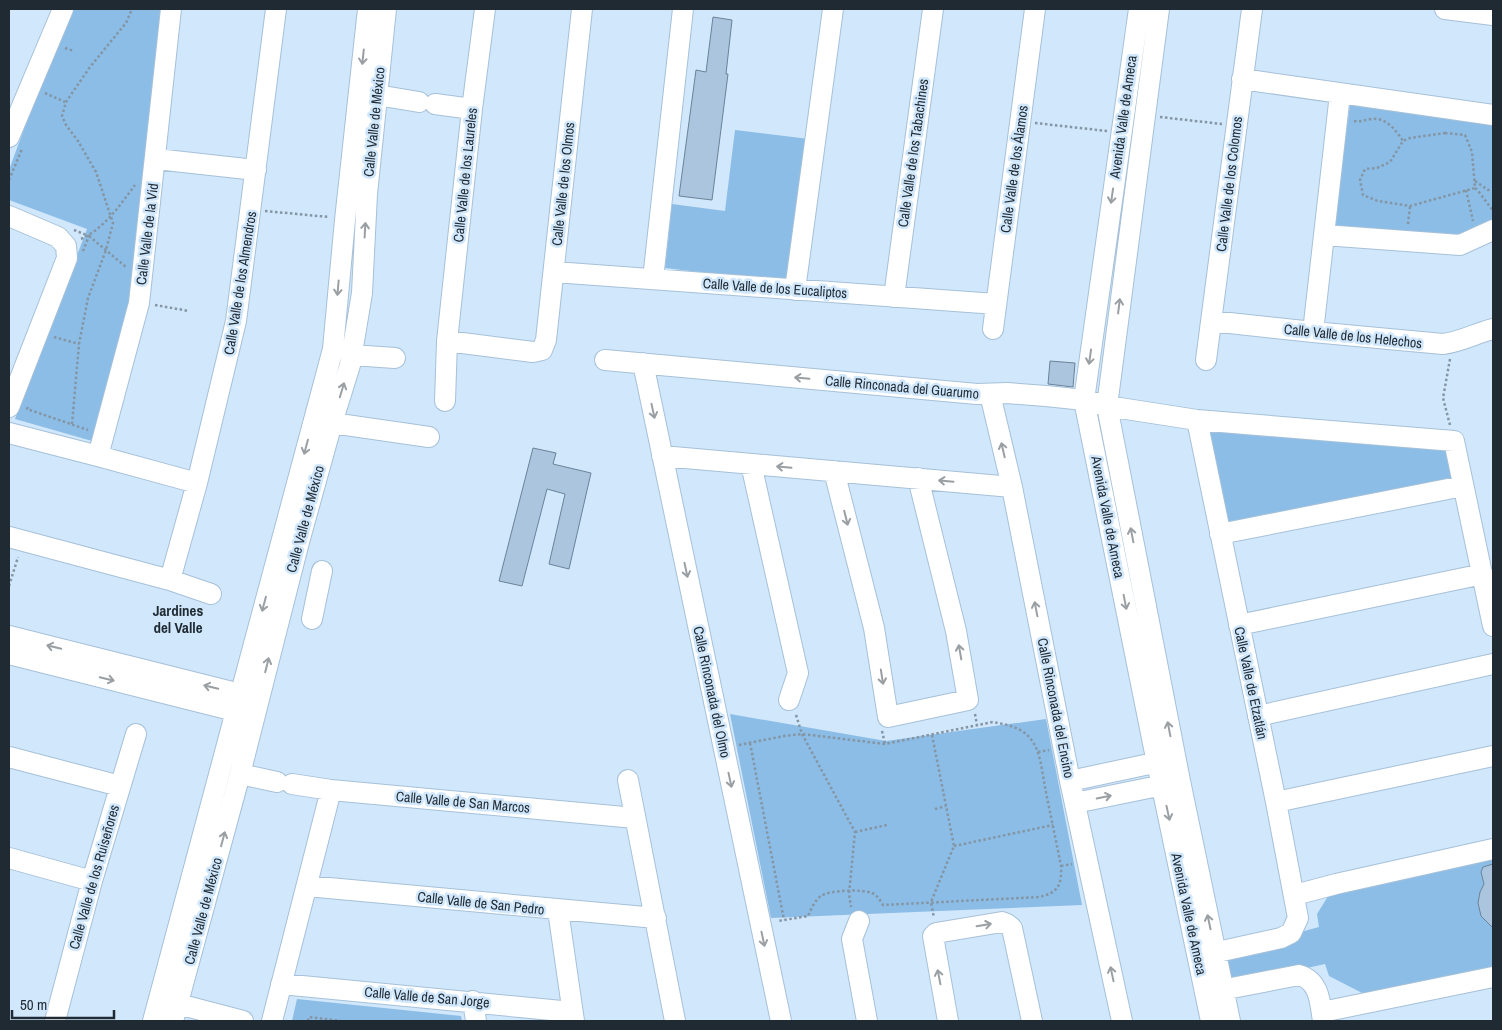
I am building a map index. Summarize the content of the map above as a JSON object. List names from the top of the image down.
{
  "streets": {
    "street": [
      "Avenida Valle de Ameca",
      "Calle Valle de México",
      "Calle Valle de los Tabachines",
      "Calle Valle de los Álamos",
      "Calle Valle de los Laureles",
      "Calle Valle de los Olmos",
      "Calle Valle de los Colomos",
      "Calle Valle de la Vid",
      "Calle Valle de los Almendros",
      "Calle Valle de los Eucaliptos",
      "Calle Valle de los Helechos",
      "Calle Rinconada del Guarumo",
      "Calle Valle de Etzatlán",
      "Calle Rinconada del Olmo",
      "Calle Rinconada del Encino",
      "Calle Valle de San Marcos",
      "Calle Valle de los Ruiseñores",
      "Calle Valle de San Pedro",
      "Calle Valle de San Jorge"
    ]
  },
  "crossings": [
    ["Avenida Valle de Ameca", "Calle Rinconada del Guarumo"],
    ["Avenida Valle de Ameca", "Calle Valle de Etzatlán"],
    ["Calle Valle de México", "Calle Valle de San Marcos"],
    ["Calle Valle de los Tabachines", "Calle Valle de los Eucaliptos"],
    ["Calle Valle de los Álamos", "Calle Valle de los Eucaliptos"],
    ["Calle Valle de los Laureles", "Calle Valle de los Olmos"],
    ["Calle Valle de los Olmos", "Calle Valle de los Eucaliptos"],
    ["Calle Valle de los Colomos", "Calle Valle de los Helechos"],
    ["Calle Rinconada del Guarumo", "Calle Valle de Etzatlán"],
    ["Calle Rinconada del Guarumo", "Calle Rinconada del Olmo"],
    ["Calle Rinconada del Guarumo", "Calle Rinconada del Encino"]
  ],
  "one_way": ["Calle Rinconada del Encino"],
  "districts": ["Jardines del Valle"],
  "scale_bar": "50 m"
}
